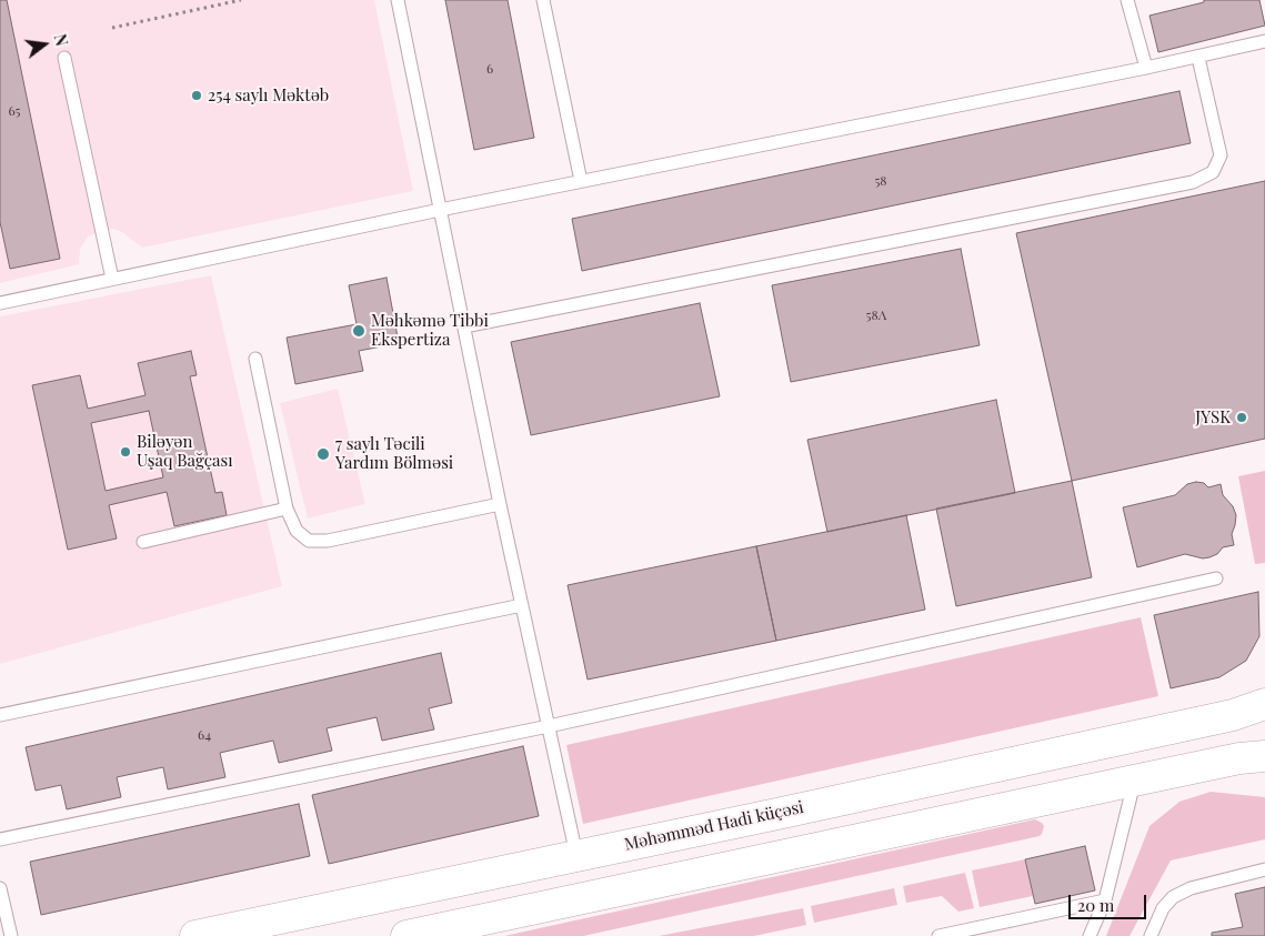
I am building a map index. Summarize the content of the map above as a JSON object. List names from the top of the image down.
{
  "streets": {
    "street": ["Məhəmməd Hadi küçəsi"]
  },
  "places": [
    "254 saylı Məktəb",
    "Məhkəmə Tibbi Ekspertiza",
    "JYSK",
    "Biləyən Uşaq Bağçası",
    "7 saylı Təcili Yardım Bölməsi"
  ],
  "house_numbers": [
    "6",
    "65",
    "58",
    "58A",
    "64"
  ],
  "scale_bar": "20 m",
  "north": "right"
}
